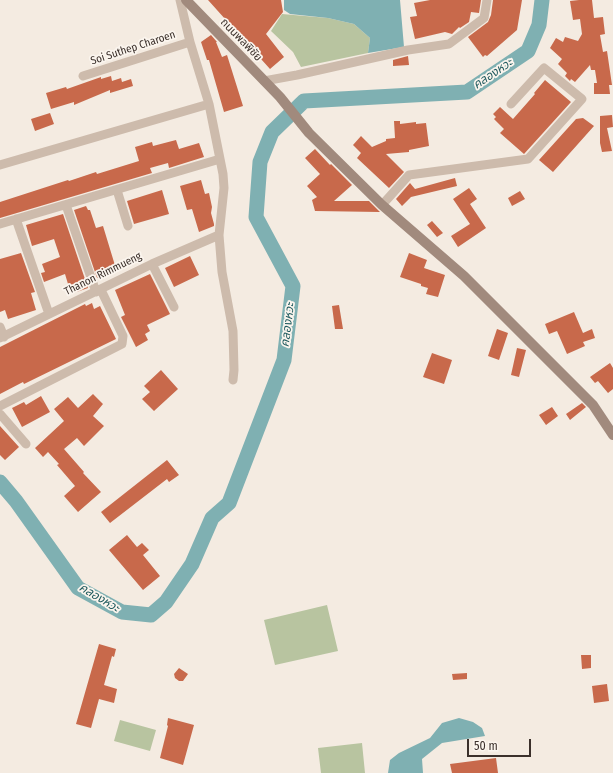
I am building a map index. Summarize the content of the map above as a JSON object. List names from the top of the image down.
{
  "streets": {
    "street": ["ถนนพลพิชัย", "Soi Suthep Charoen", "Thanon Rimmueng"]
  },
  "water": ["คลองหวะ"],
  "scale_bar": "50 m"
}
